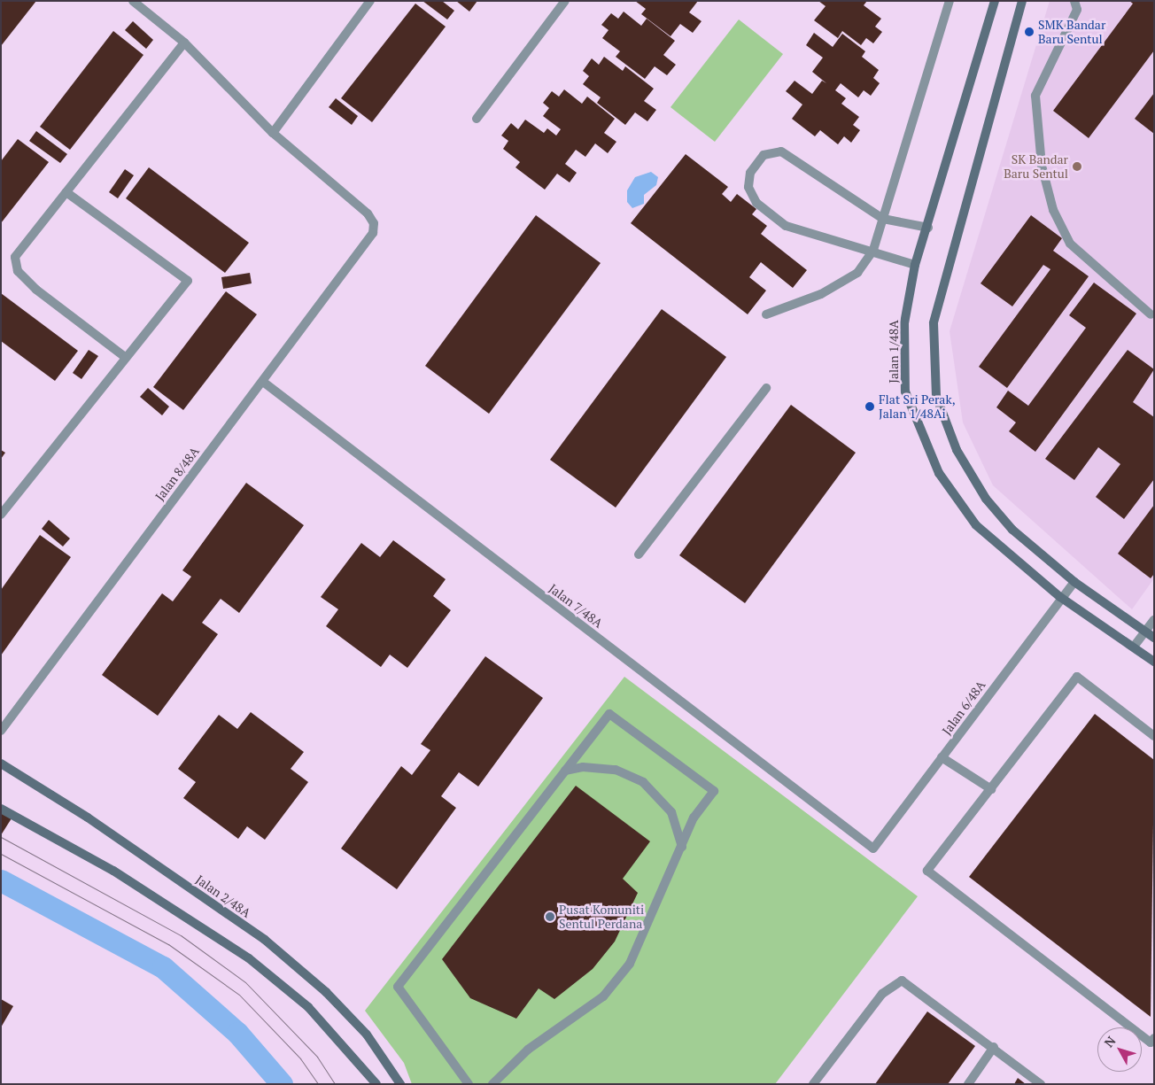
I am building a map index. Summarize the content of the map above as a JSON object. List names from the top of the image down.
{
  "streets": {
    "main road": ["Jalan 1/48A", "Jalan 2/48A"],
    "street": ["Jalan 8/48A", "Jalan 7/48A", "Jalan 6/48A"]
  },
  "crossings": [
    ["Jalan 1/48A", "Jalan 6/48A"],
    ["Jalan 8/48A", "Jalan 7/48A"],
    ["Jalan 7/48A", "Jalan 6/48A"]
  ],
  "places": [
    "SMK Bandar Baru Sentul",
    "SK Bandar Baru Sentul",
    "Flat Sri Perak, Jalan 1/48Ai",
    "Pusat Komuniti Sentul Perdana"
  ],
  "north": "top left"
}
